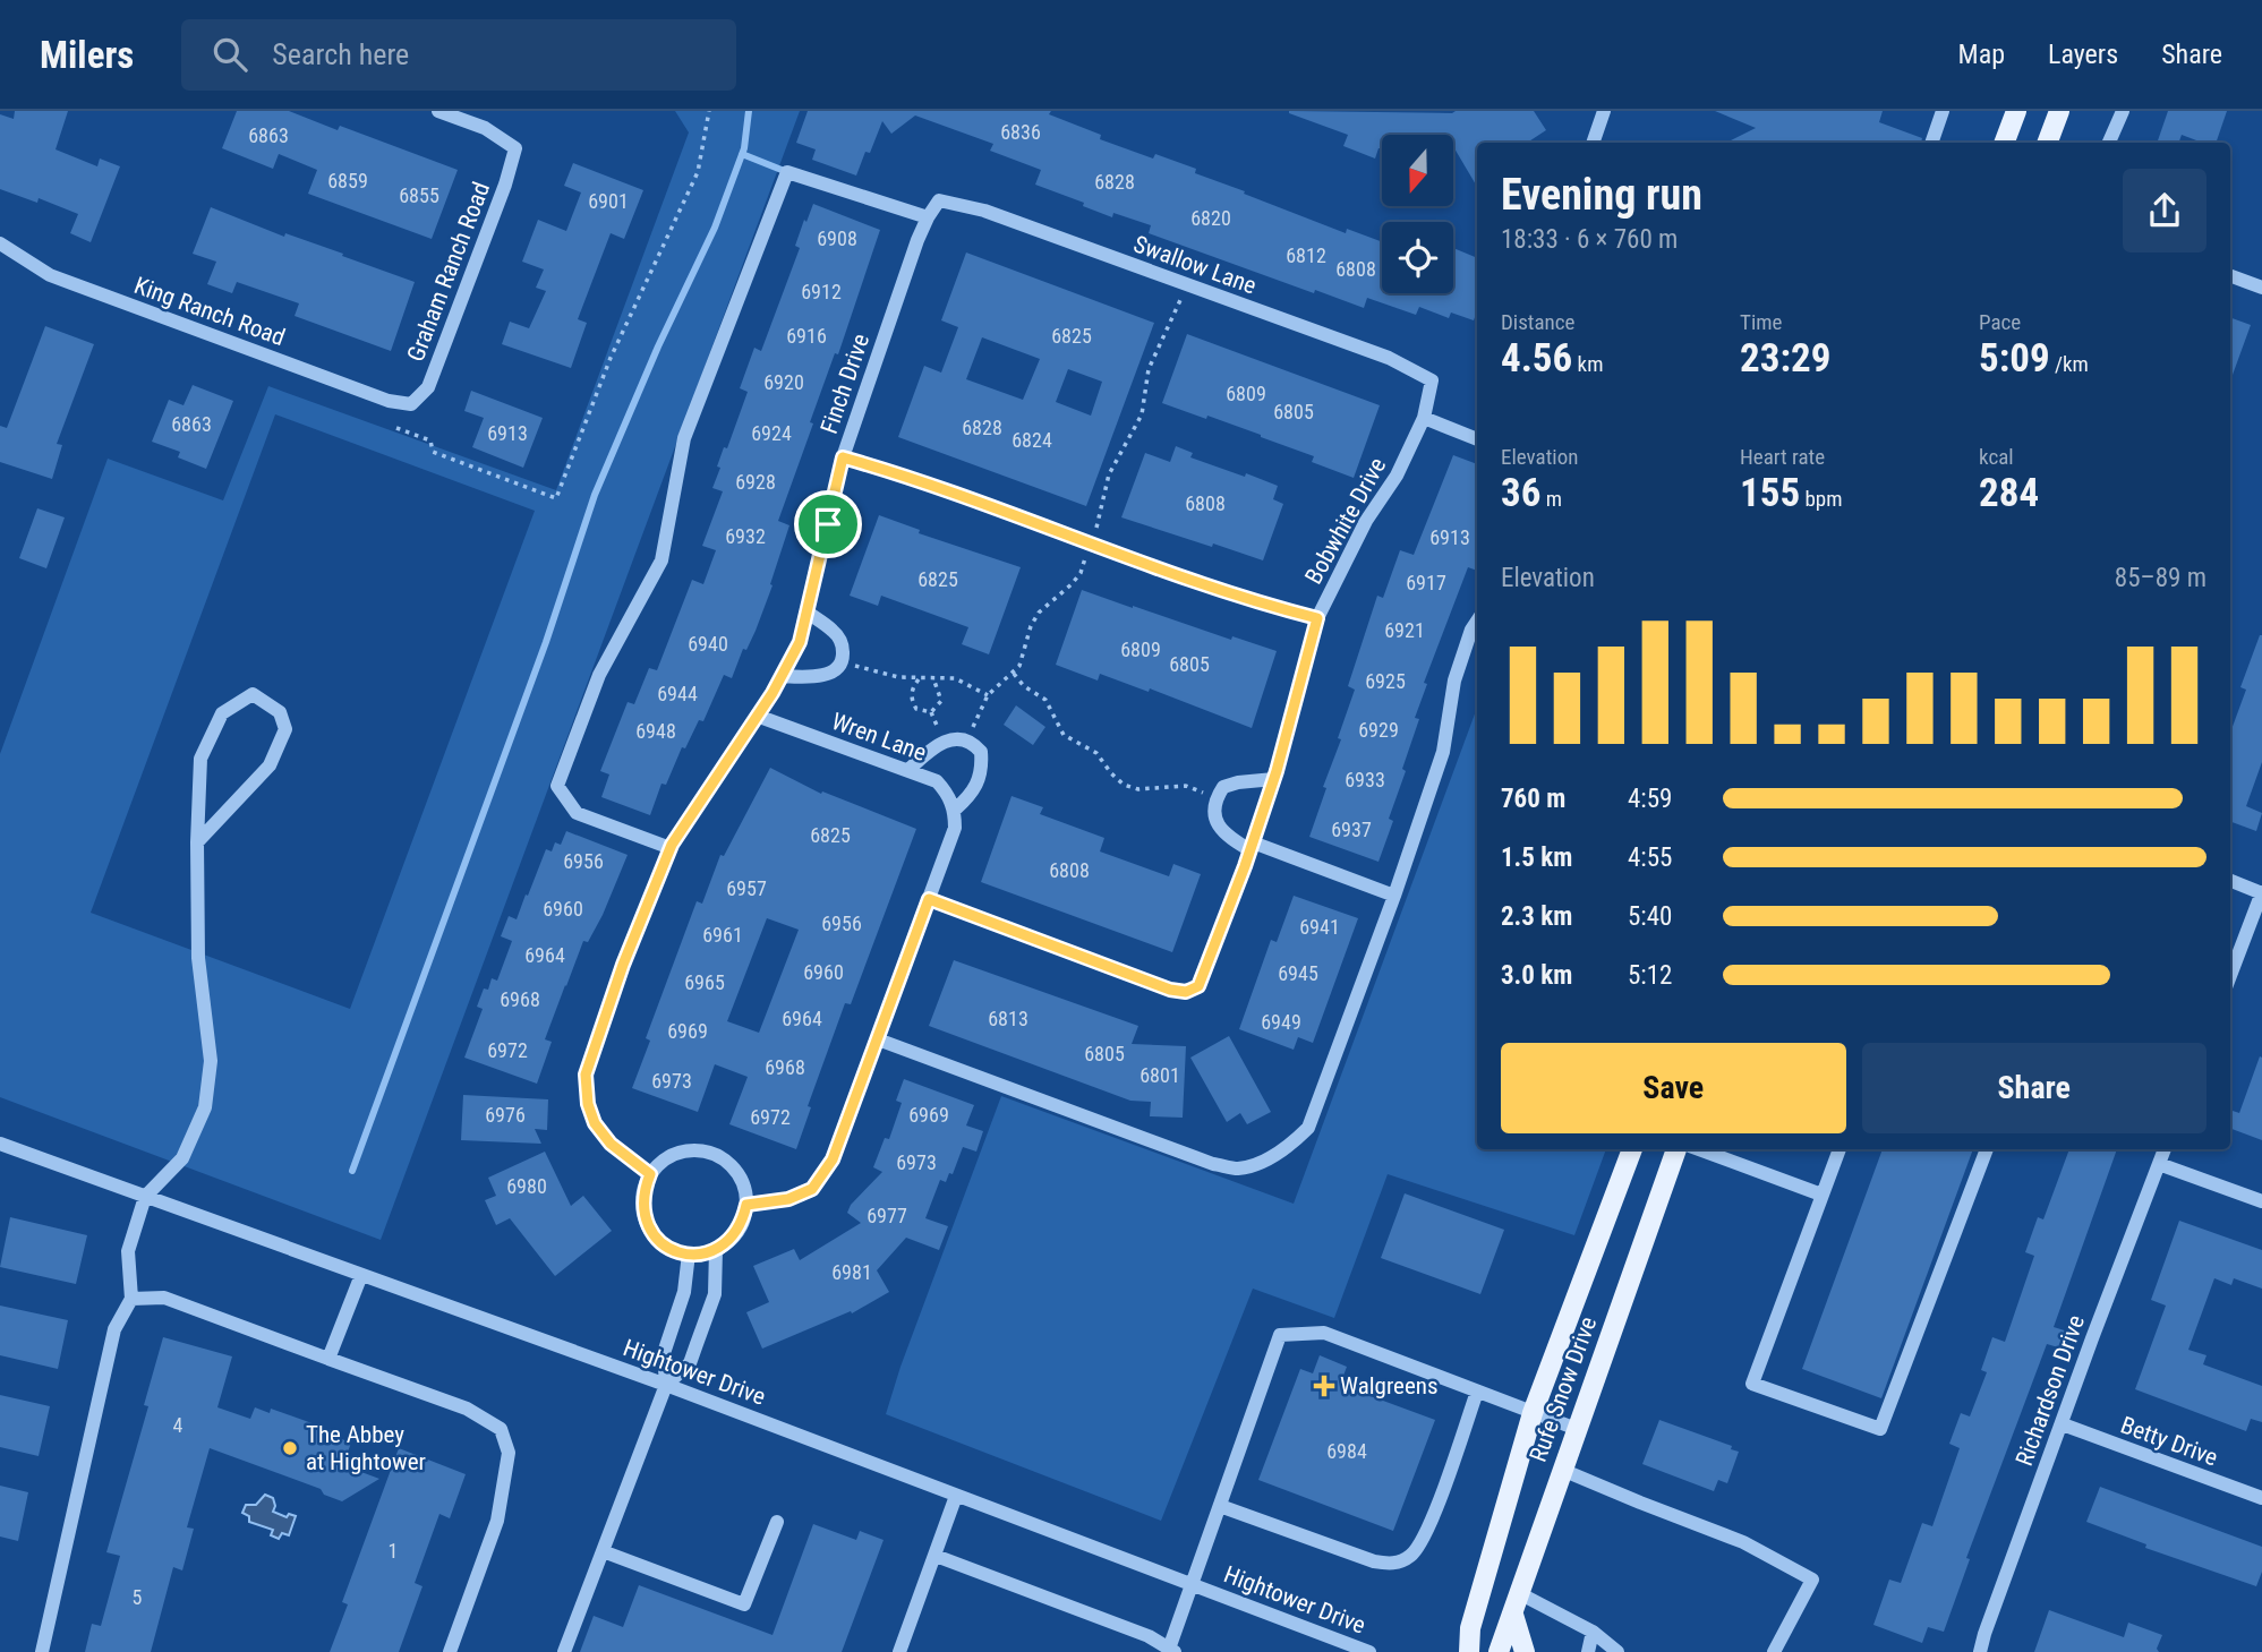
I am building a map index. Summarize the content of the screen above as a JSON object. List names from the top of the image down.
{
  "streets": {
    "main road": ["Rufe Snow Drive"],
    "street": [
      "Swallow Lane",
      "Graham Ranch Road",
      "King Ranch Road",
      "Finch Drive",
      "Bobwhite Drive",
      "Wren Lane",
      "Hightower Drive",
      "Richardson Drive",
      "Betty Drive"
    ]
  },
  "crossings": [
    ["Swallow Lane", "Finch Drive"],
    ["Swallow Lane", "Bobwhite Drive"],
    ["Graham Ranch Road", "King Ranch Road"],
    ["Finch Drive", "Wren Lane"],
    ["Richardson Drive", "Betty Drive"]
  ],
  "places": {
    "health": ["Walgreens"],
    "other": ["The Abbey at Hightower"]
  },
  "house_numbers": [
    "6836",
    "6863",
    "6859",
    "6828",
    "6855",
    "6901",
    "6820",
    "6908",
    "6812",
    "6808",
    "6912",
    "6916",
    "6825",
    "6920",
    "6809",
    "6805",
    "6863",
    "6828",
    "6913",
    "6924",
    "6824",
    "6928",
    "6808",
    "6932",
    "6913",
    "6825",
    "6917",
    "6921",
    "6940",
    "6809",
    "6805",
    "6925",
    "6944",
    "6929",
    "6948",
    "6933",
    "6937",
    "6825",
    "6956",
    "6808",
    "6957",
    "6960",
    "6956",
    "6941",
    "6961",
    "6964",
    "6960",
    "6945",
    "6965",
    "6968",
    "6964",
    "6813",
    "6949",
    "6969",
    "6972",
    "6805",
    "6968",
    "6801",
    "6973",
    "6976",
    "6969",
    "6972",
    "6973",
    "6980",
    "6977",
    "6981",
    "4",
    "6984",
    "1",
    "5"
  ],
  "north": "bottom",
  "page": {
    "header": "Milers",
    "search": "Search here",
    "nav": ["Map", "Layers", "Share"],
    "heading": ["Evening run", "18:33 · 6 × 760 m"],
    "stats": [
      ["Distance", "4.56 km"],
      ["Time", "23:29"],
      ["Pace", "5:09 /km"],
      ["Elevation", "36 m"],
      ["Heart rate", "155 bpm"],
      ["kcal", "284"]
    ],
    "chart": ["Elevation", "85–89 m"],
    "list": [
      {
        "name": "760 m",
        "note": "4:59"
      },
      {
        "name": "1.5 km",
        "note": "4:55"
      },
      {
        "name": "2.3 km",
        "note": "5:40"
      },
      {
        "name": "3.0 km",
        "note": "5:12"
      }
    ],
    "buttons": ["Save", "Share"]
  }
}
